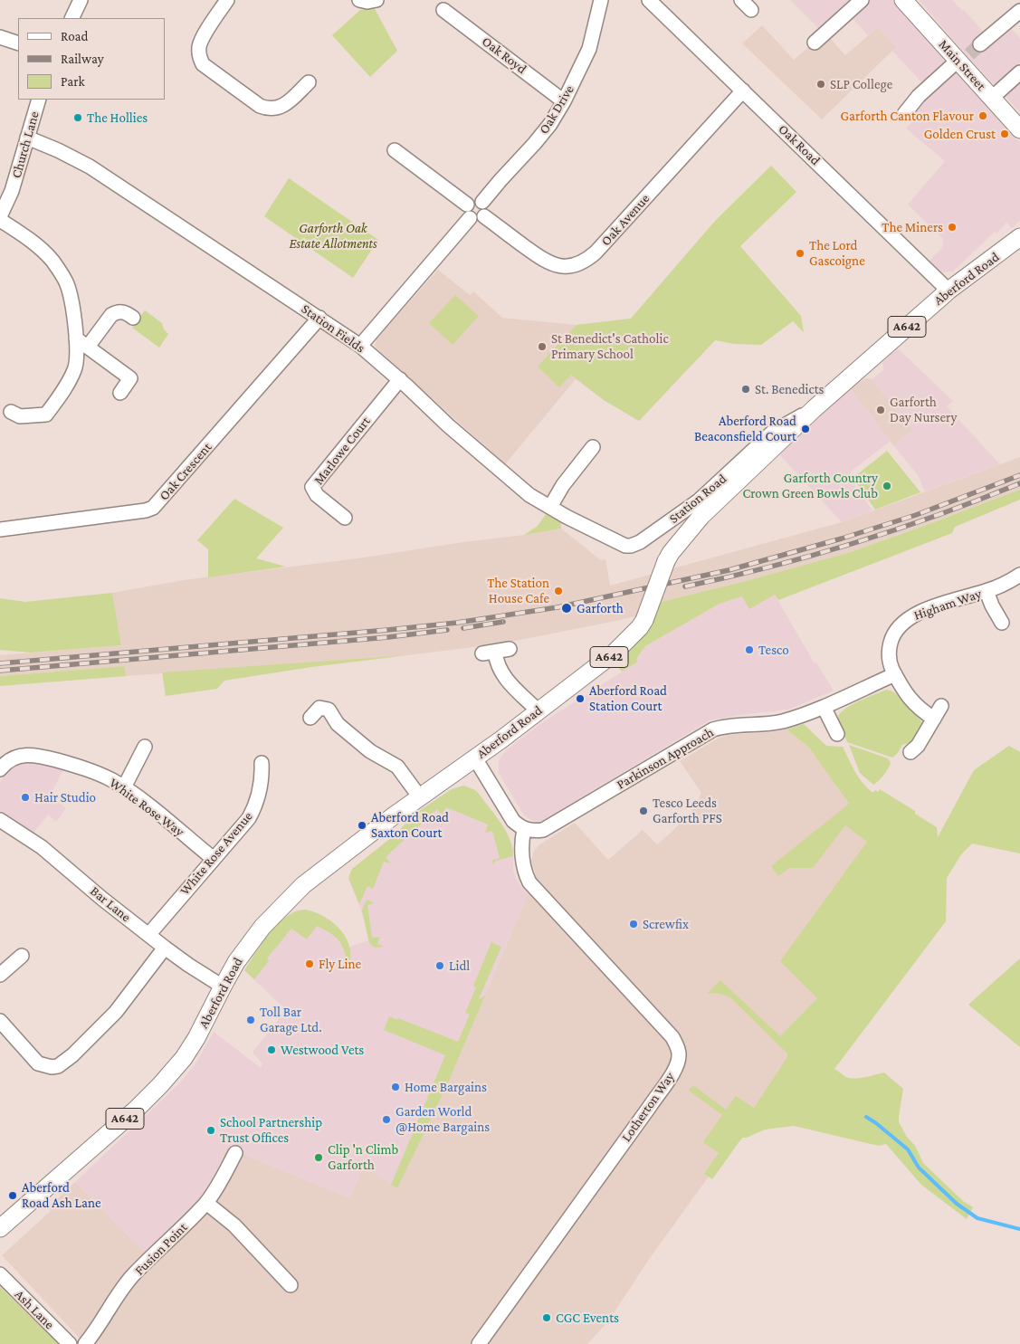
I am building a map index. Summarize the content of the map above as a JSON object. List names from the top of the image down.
{
  "streets": {
    "main road": ["Main Street", "Aberford Road", "A642"],
    "street": [
      "Oak Royd",
      "Oak Drive",
      "Church Lane",
      "Oak Road",
      "Oak Avenue",
      "Station Fields",
      "Marlowe Court",
      "Oak Crescent",
      "Station Road",
      "Higham Way",
      "Parkinson Approach",
      "White Rose Way",
      "White Rose Avenue",
      "Bar Lane",
      "Lotherton Way",
      "Fusion Point",
      "Ash Lane"
    ]
  },
  "crossings": [
    ["Oak Royd", "Oak Drive"],
    ["Oak Drive", "Oak Avenue"],
    ["Church Lane", "Station Fields"],
    ["Oak Road", "Oak Avenue"],
    ["Oak Road", "Aberford Road"],
    ["Aberford Road", "Station Road"],
    ["Aberford Road", "Bar Lane"],
    ["Station Fields", "Marlowe Court"],
    ["Station Fields", "Oak Crescent"],
    ["Station Fields", "Station Road"],
    ["Higham Way", "Parkinson Approach"],
    ["Parkinson Approach", "Lotherton Way"],
    ["White Rose Way", "White Rose Avenue"],
    ["White Rose Avenue", "Bar Lane"]
  ],
  "parks": ["Garforth Oak Estate Allotments"],
  "places": [
    "SLP College",
    "Garforth Canton Flavour",
    "The Hollies",
    "Golden Crust",
    "The Miners",
    "The Lord Gascoigne",
    "St Benedict's Catholic Primary School",
    "St. Benedicts",
    "Garforth Day Nursery",
    "Aberford Road Beaconsfield Court",
    "Garforth Country Crown Green Bowls Club",
    "The Station House Cafe",
    "Garforth",
    "Tesco",
    "Aberford Road Station Court",
    "Hair Studio",
    "Tesco Leeds Garforth PFS",
    "Aberford Road Saxton Court",
    "Screwfix",
    "Fly Line",
    "Lidl",
    "Toll Bar Garage Ltd.",
    "Westwood Vets",
    "Home Bargains",
    "Garden World @Home Bargains",
    "School Partnership Trust Offices",
    "Clip 'n Climb Garforth",
    "Aberford Road Ash Lane",
    "CGC Events"
  ],
  "legend": ["Road", "Railway", "Park"]
}
